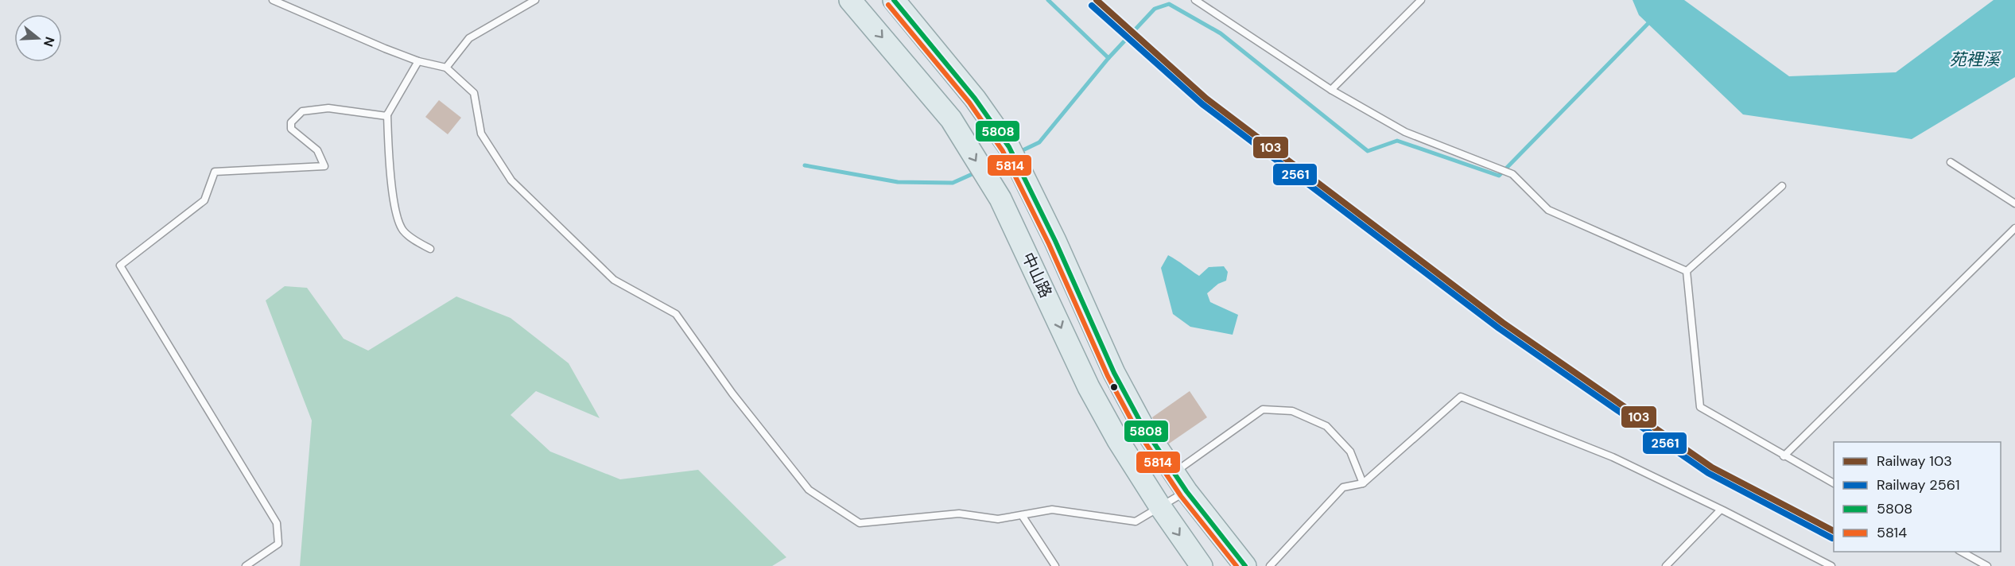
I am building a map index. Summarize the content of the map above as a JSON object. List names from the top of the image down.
{
  "streets": {
    "main road": ["中山路"]
  },
  "water": ["苑裡溪"],
  "lines": [
    "rail line 103",
    "transit line 5808",
    "transit line 5814",
    "rail line 2561"
  ],
  "legend": [
    "Railway 103",
    "Railway 2561",
    "5808",
    "5814"
  ],
  "north": "right"
}
